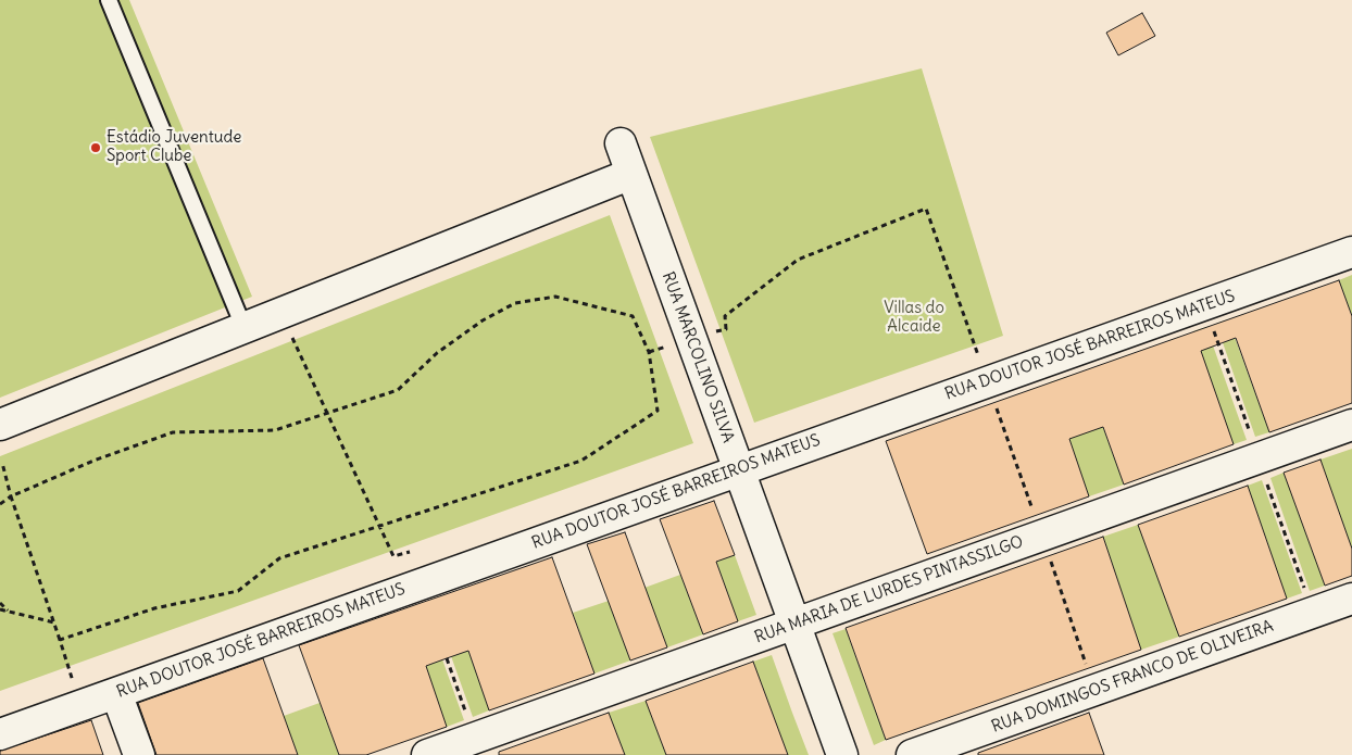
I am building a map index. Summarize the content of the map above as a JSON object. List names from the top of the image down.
{
  "streets": {
    "street": [
      "RUA DOUTOR JOSÉ BARREIROS MATEUS",
      "RUA MARCOLINO SILVA",
      "RUA MARIA DE LURDES PINTASSILGO",
      "RUA DOMINGOS FRANCO DE OLIVEIRA"
    ]
  },
  "crossings": [
    ["RUA DOUTOR JOSÉ BARREIROS MATEUS", "RUA MARCOLINO SILVA"],
    ["RUA MARCOLINO SILVA", "RUA MARIA DE LURDES PINTASSILGO"]
  ],
  "parks": ["Villas do Alcaide"],
  "places": ["Estádio Juventude Sport Clube"]
}
